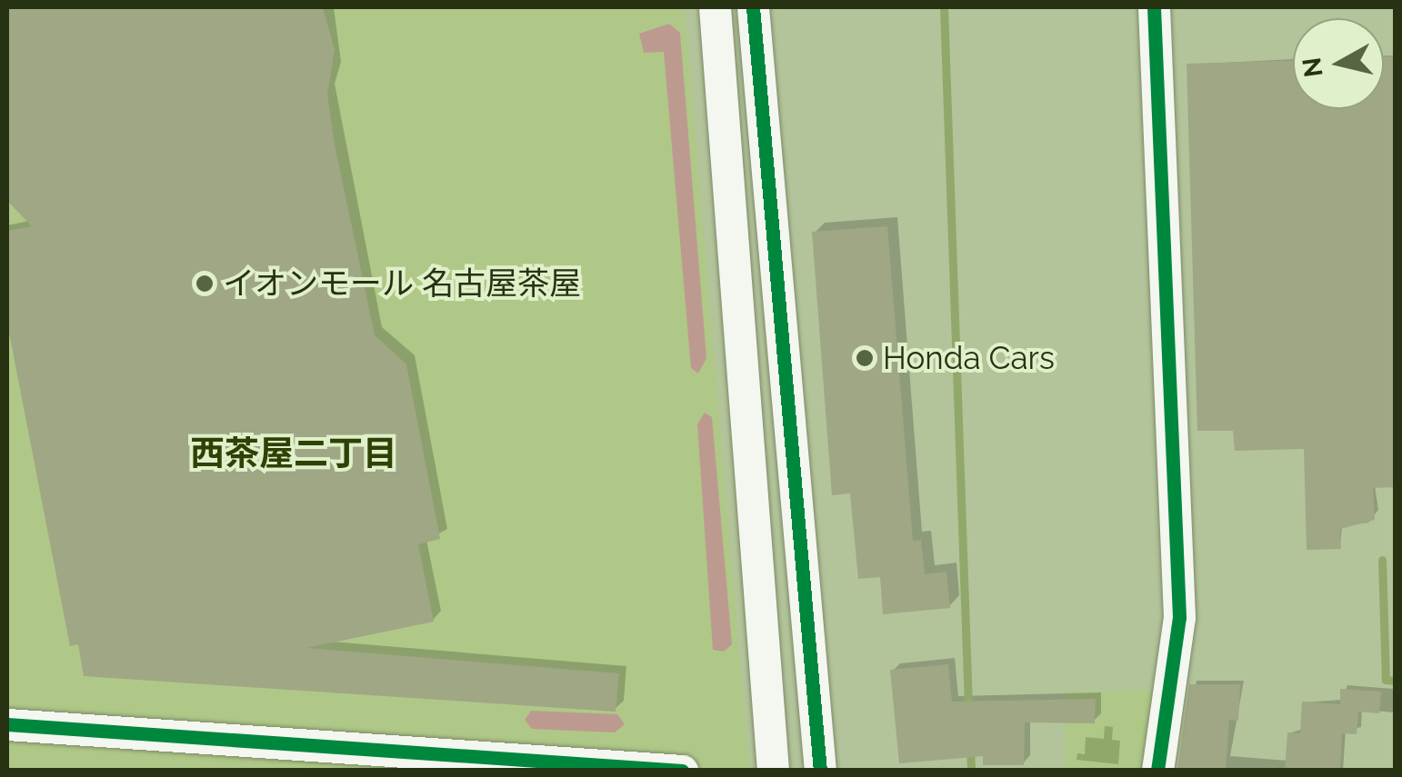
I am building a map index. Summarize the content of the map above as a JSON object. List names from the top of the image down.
{
  "districts": ["西茶屋二丁目"],
  "places": ["イオンモール 名古屋茶屋", "Honda Cars"],
  "north": "left"
}
